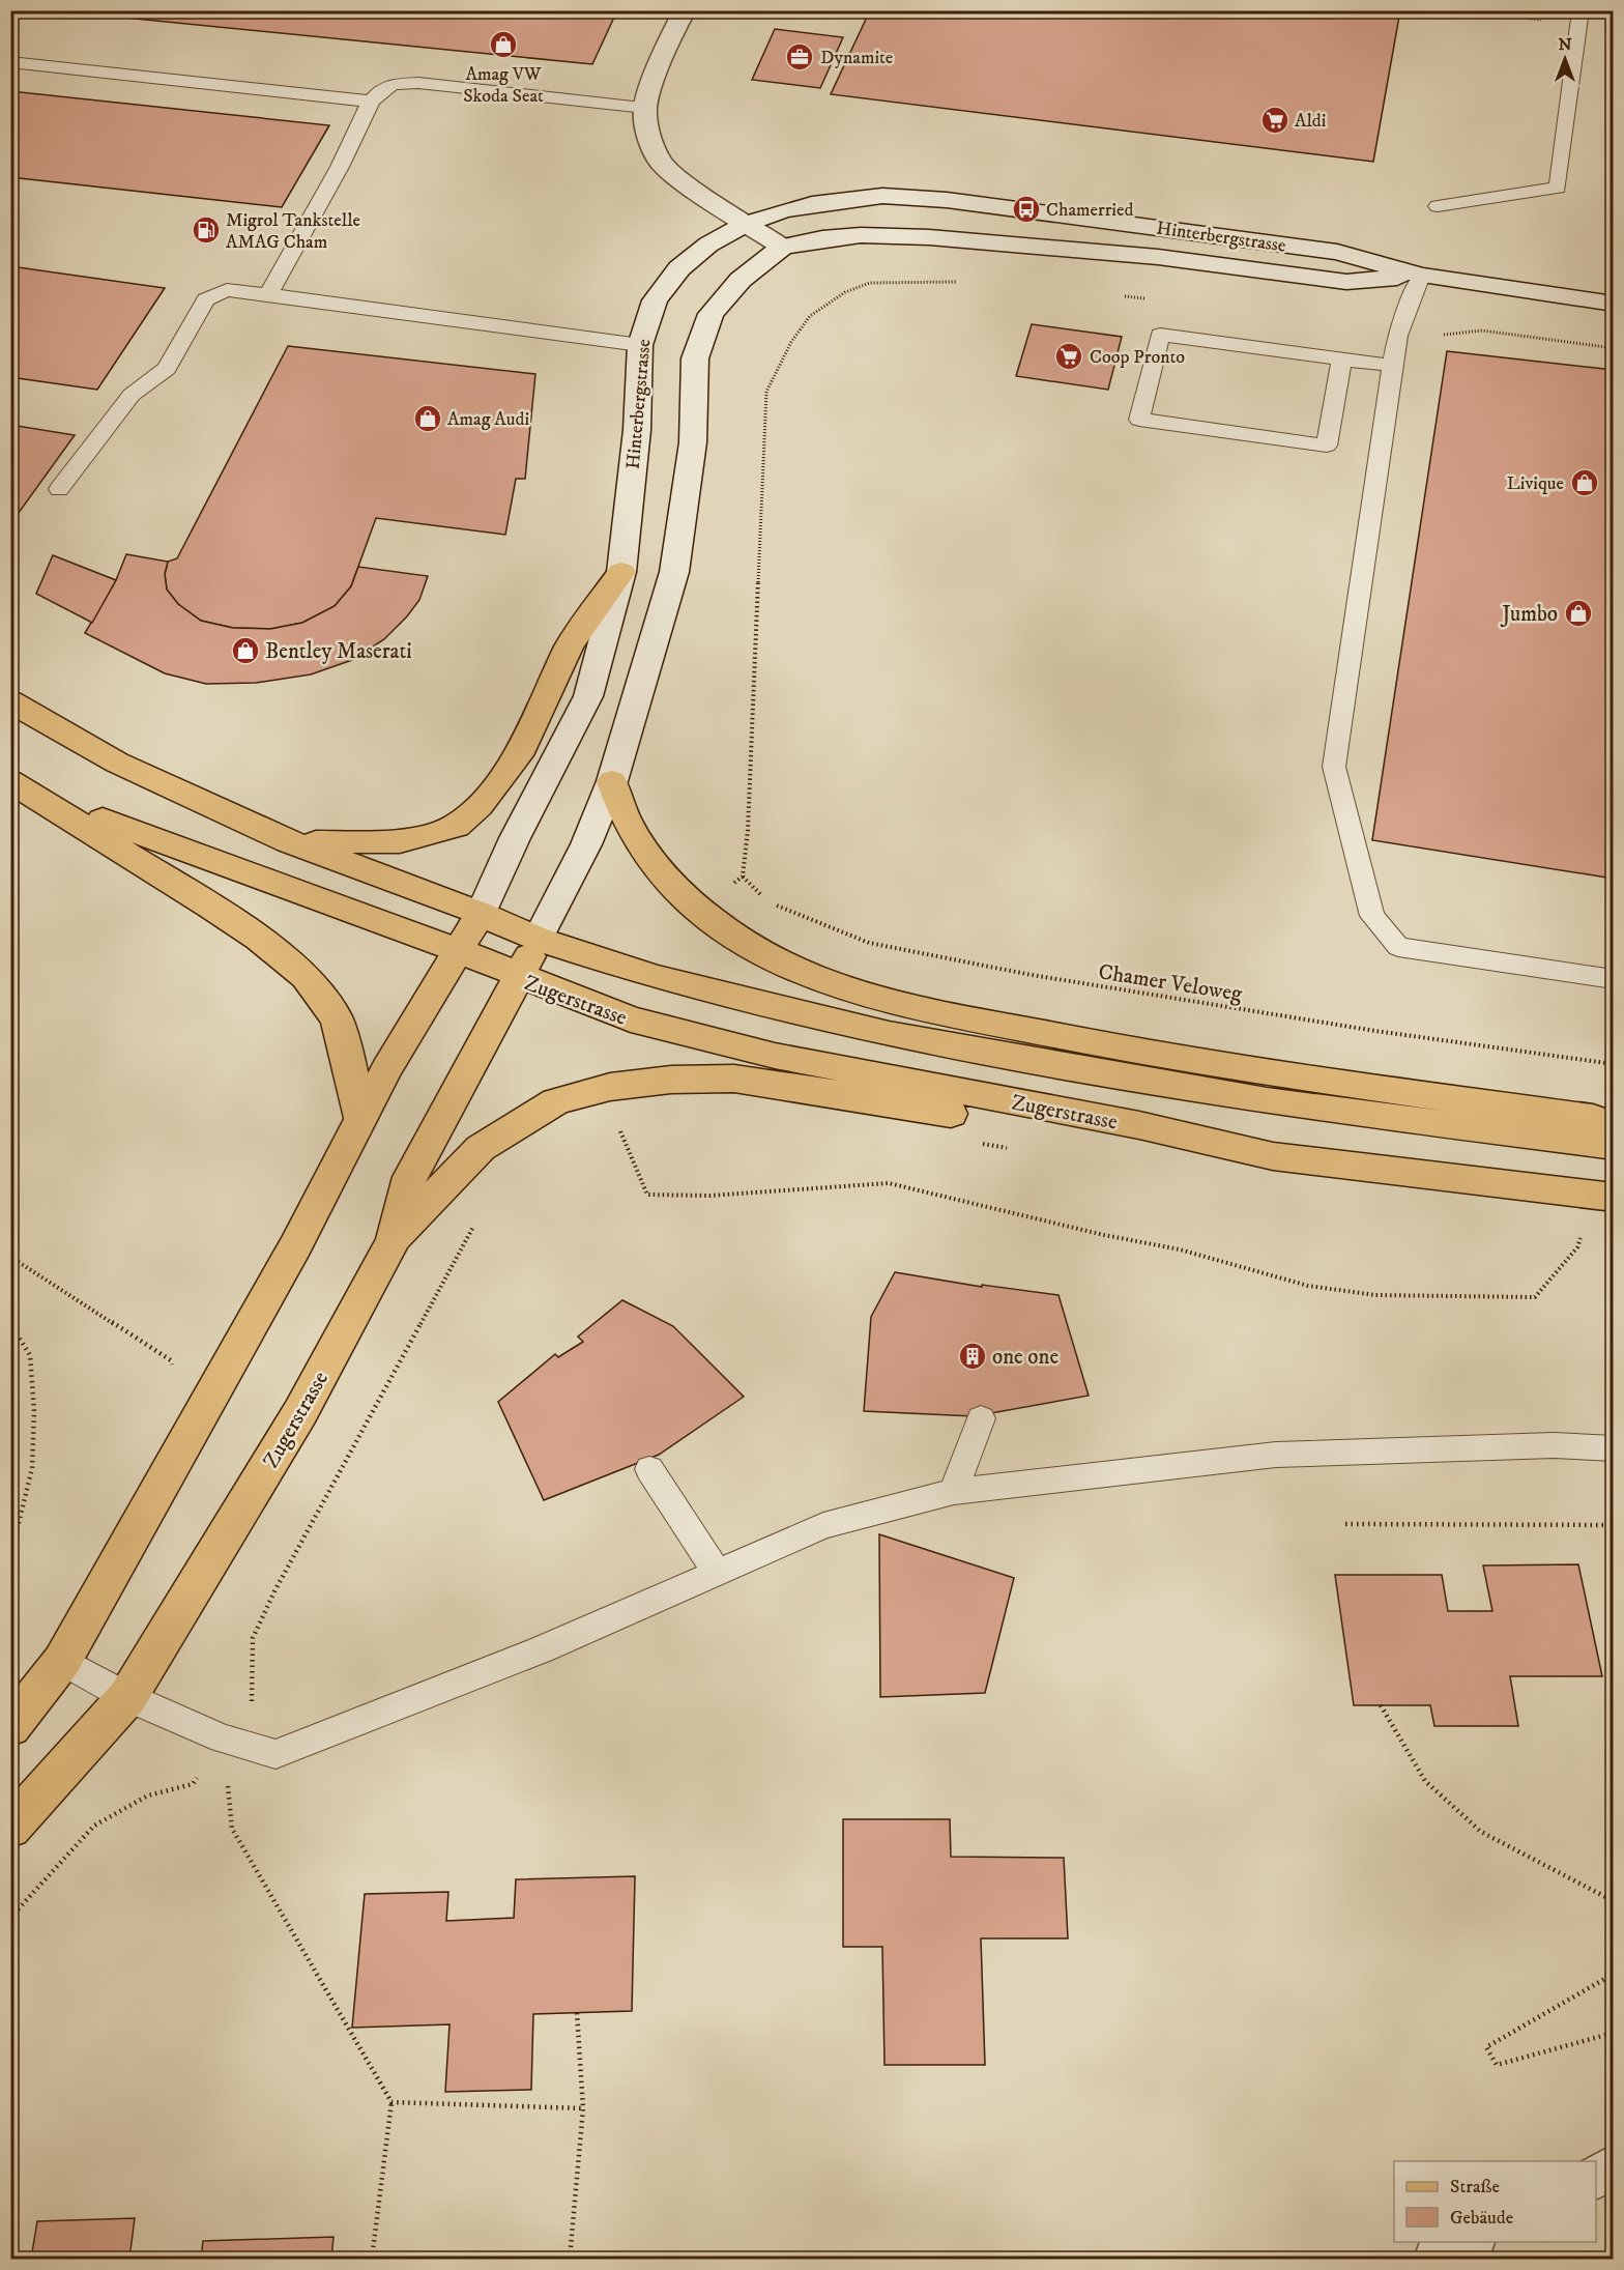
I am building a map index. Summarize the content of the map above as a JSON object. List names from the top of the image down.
{
  "streets": {
    "main road": ["Zugerstrasse"],
    "street": ["Hinterbergstrasse"],
    "path": ["Chamer Veloweg"]
  },
  "crossings": [
    ["Hinterbergstrasse", "Zugerstrasse"]
  ],
  "places": {
    "shop": [
      "Amag VW Skoda Seat",
      "Amag Audi",
      "Livique",
      "Jumbo",
      "Bentley Maserati"
    ],
    "office": ["Dynamite"],
    "supermarket": ["Aldi", "Coop Pronto"],
    "bus stop": ["Chamerried"],
    "fuel station": ["Migrol Tankstelle AMAG Cham"],
    "building": ["one one"]
  },
  "legend": ["Straße", "Gebäude"],
  "north": "top"
}
